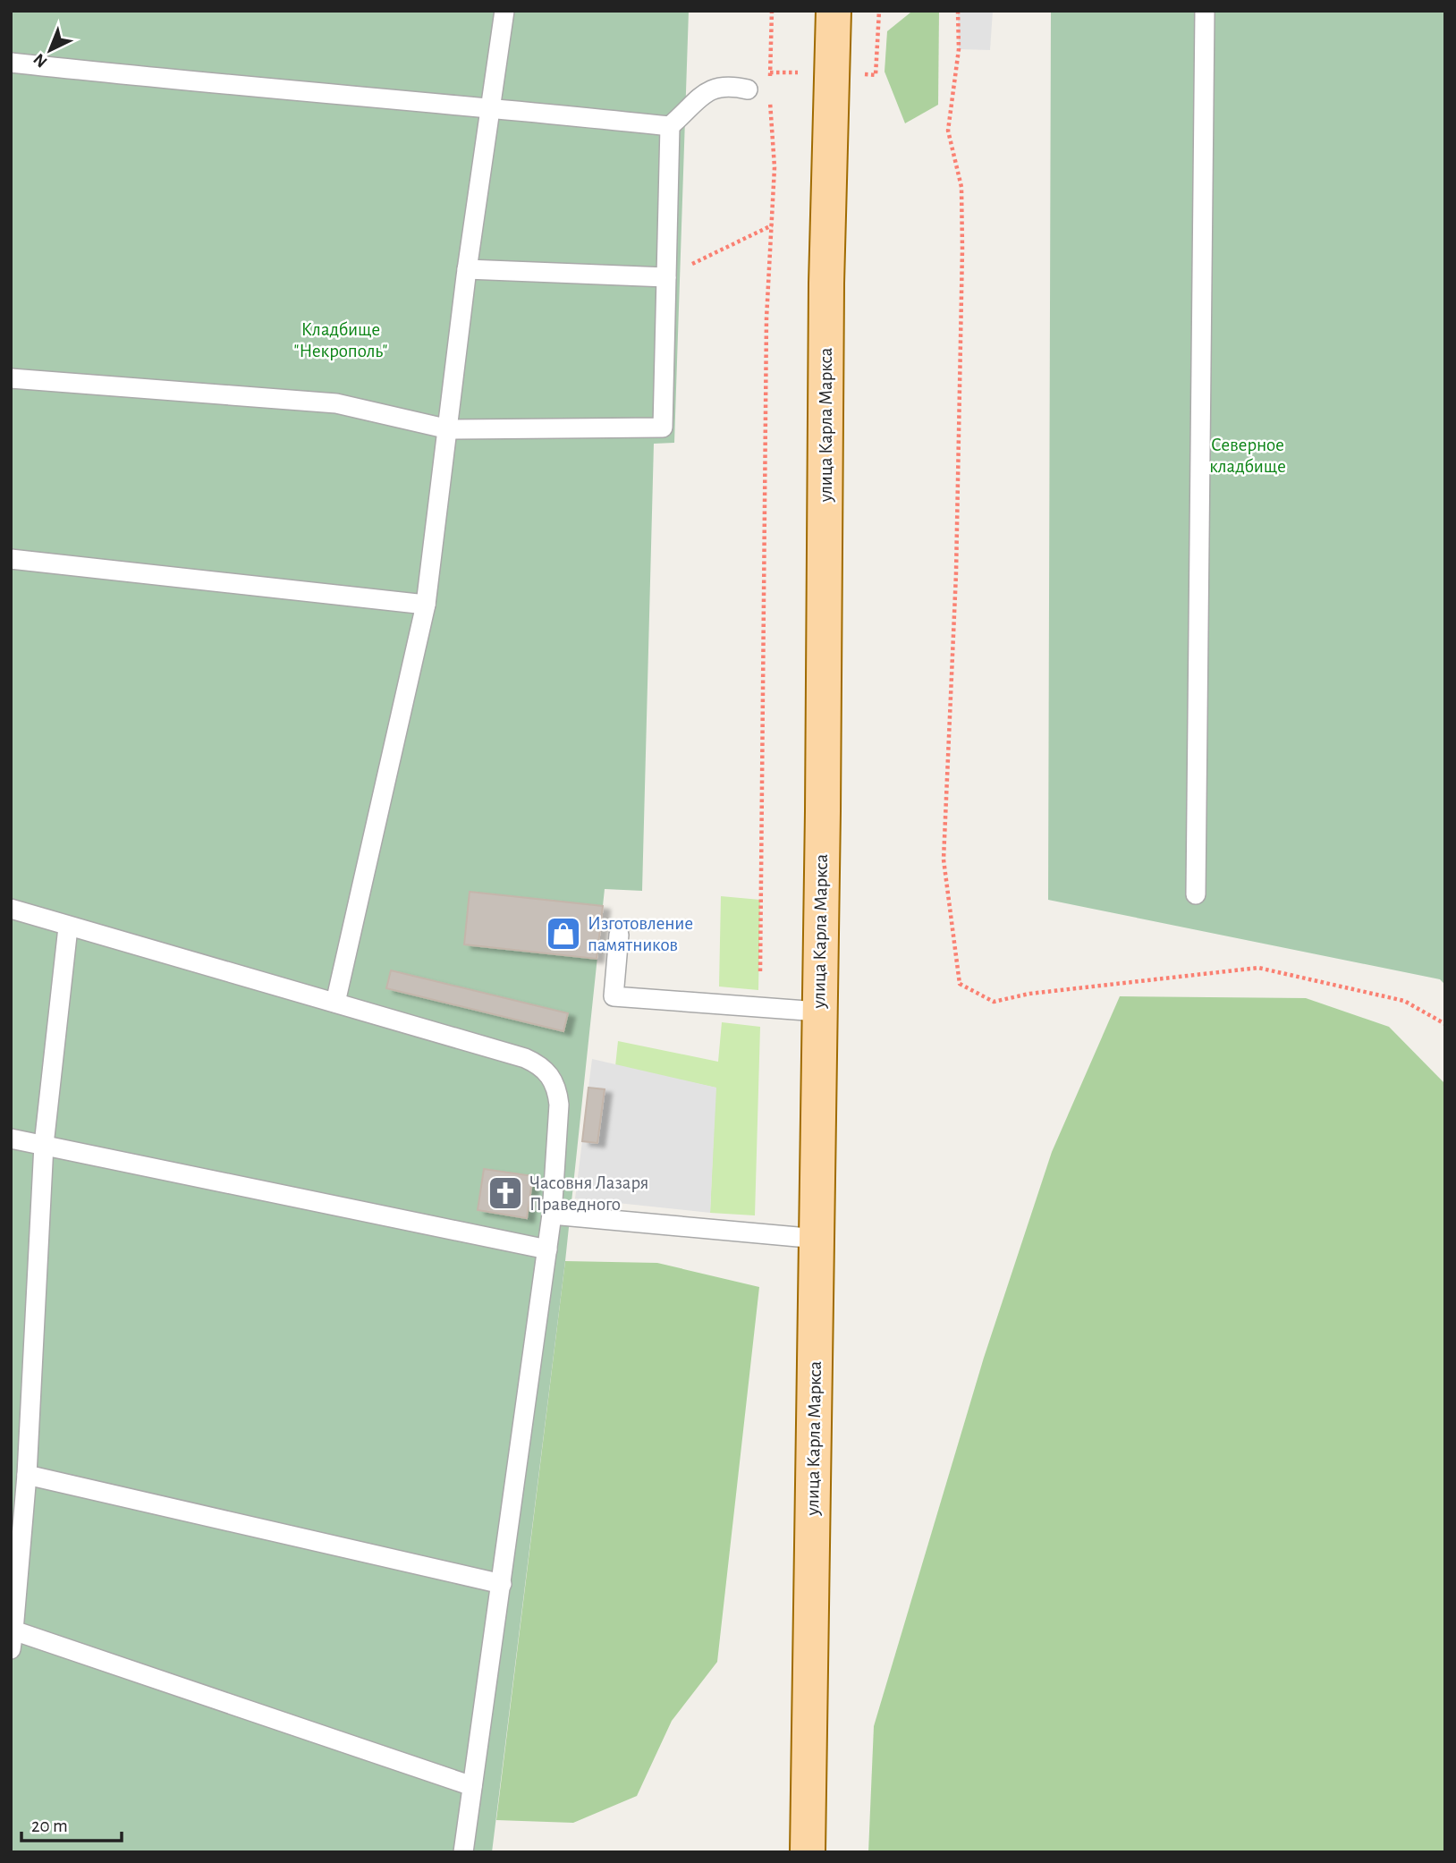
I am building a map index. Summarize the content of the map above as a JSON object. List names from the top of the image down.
{
  "streets": {
    "main road": ["улица Карла Маркса"]
  },
  "parks": ["Кладбище \"Некрополь\"", "Северное кладбище"],
  "places": {
    "shop": ["Изготовление памятников"],
    "church": ["Часовня Лазаря Праведного"]
  },
  "scale_bar": "20 m",
  "north": "bottom left"
}
